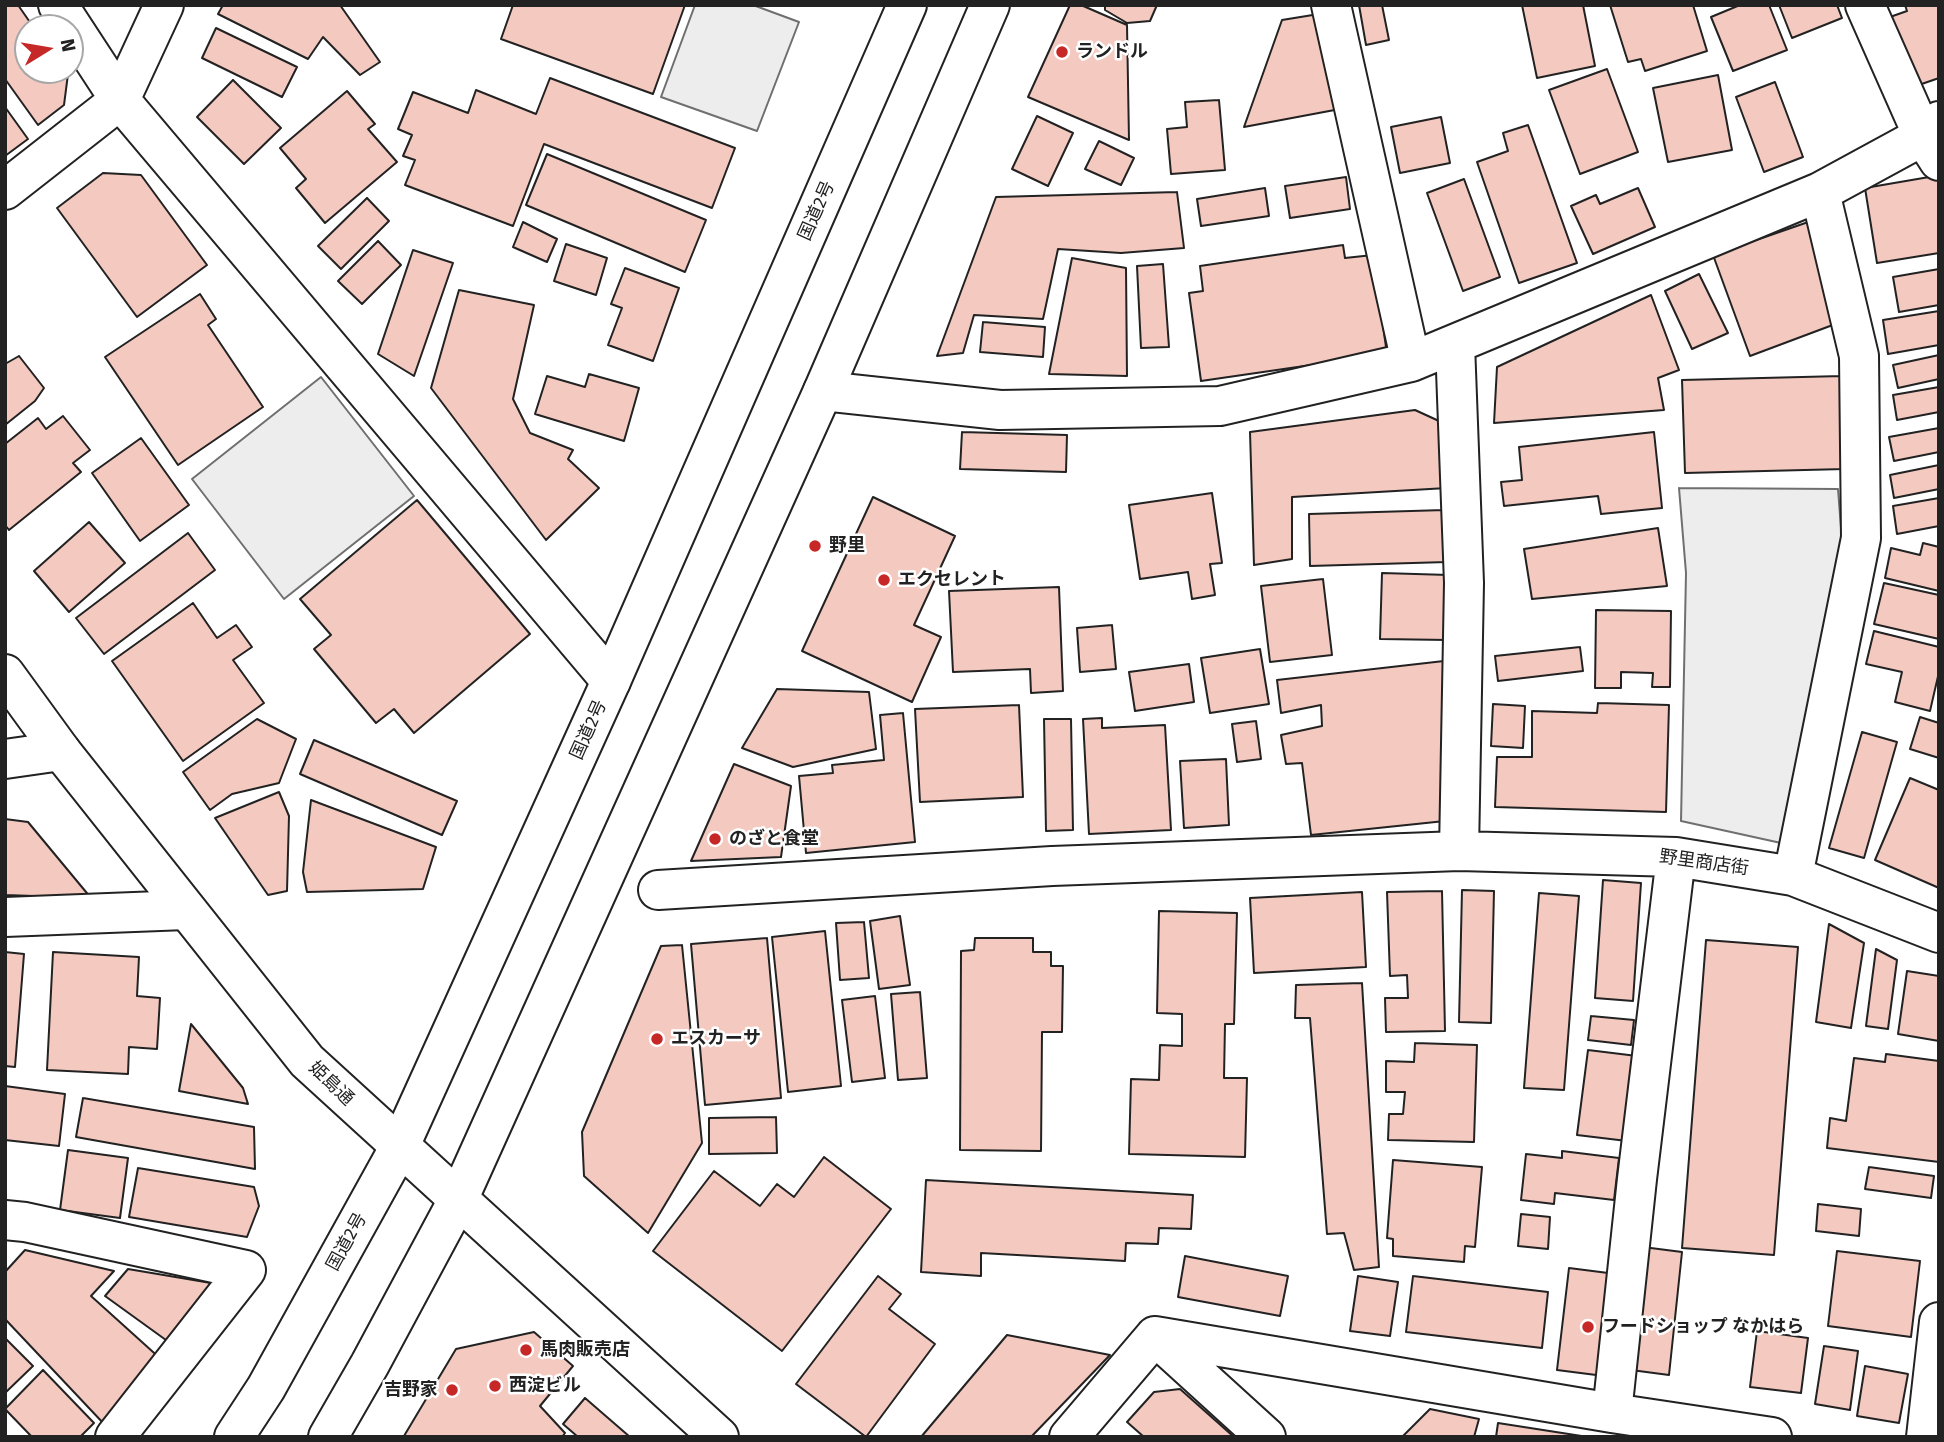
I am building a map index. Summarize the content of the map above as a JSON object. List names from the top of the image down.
{
  "streets": {
    "main road": ["国道2号", "野里商店街", "姫島通"]
  },
  "crossings": [
    ["国道2号", "姫島通"]
  ],
  "places": [
    "ランドル",
    "野里",
    "エクセレント",
    "のざと食堂",
    "エスカーサ",
    "フードショップ なかはら",
    "馬肉販売店",
    "西淀ビル",
    "吉野家"
  ],
  "north": "right"
}
